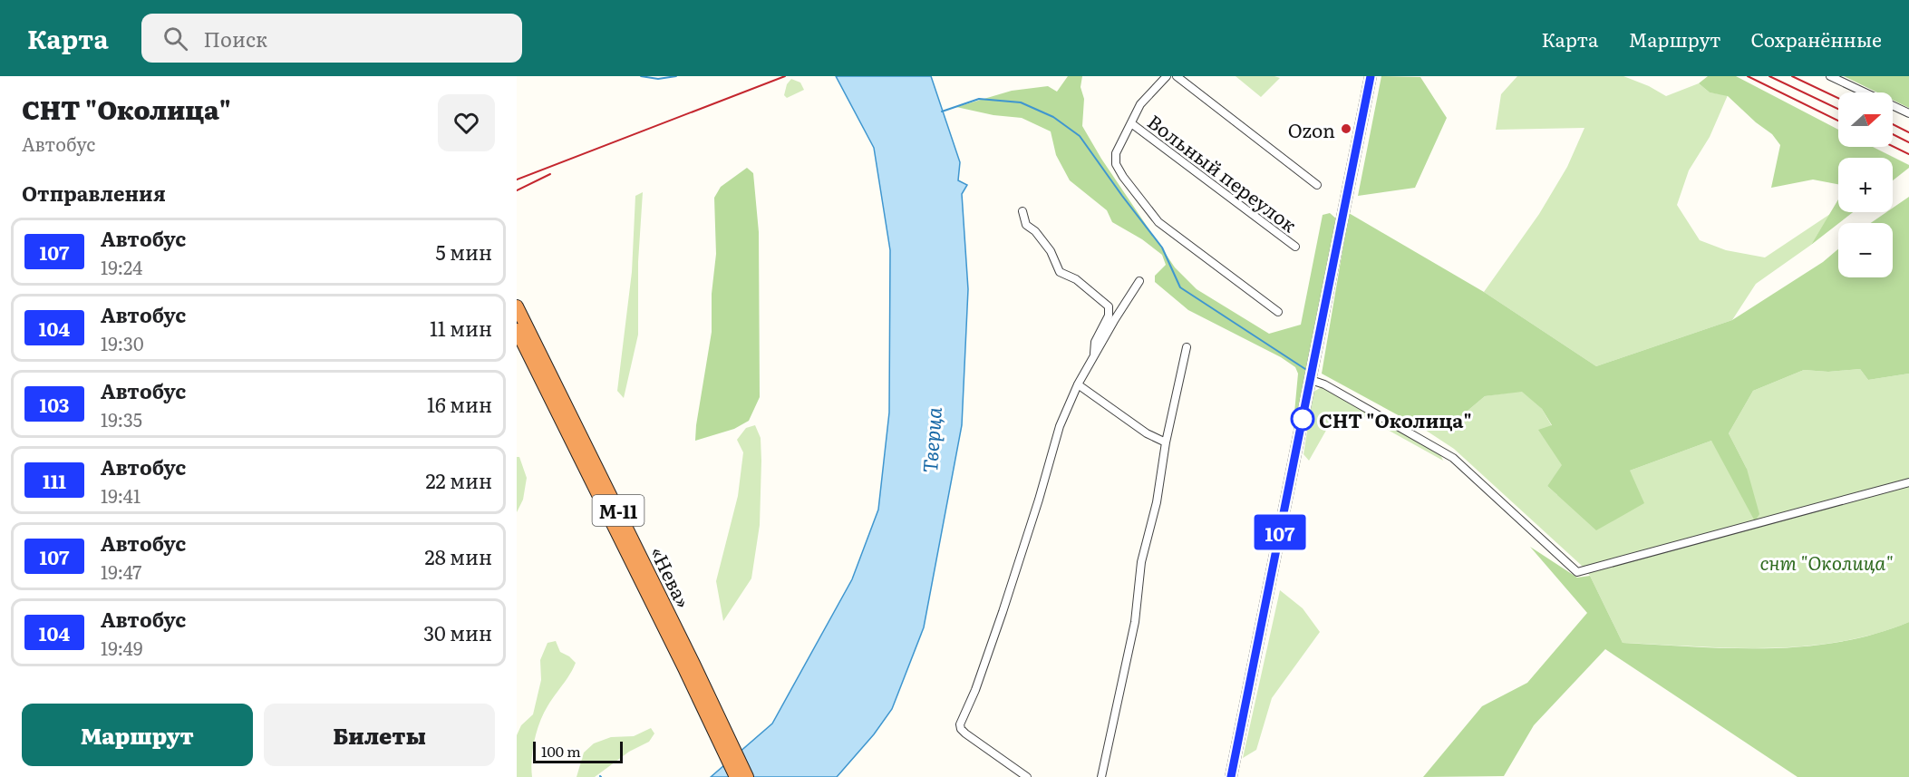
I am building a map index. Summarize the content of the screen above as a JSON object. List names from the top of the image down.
{
  "streets": {
    "highway": ["М-11", "«Нева»"],
    "street": ["Вольный переулок"]
  },
  "water": ["Тверца"],
  "parks": ["снт \"Околица\""],
  "places": ["Ozon", "СНТ \"Околица\""],
  "lines": ["bus line 107"],
  "scale_bar": "100 m",
  "north": "right",
  "page": {
    "header": "Карта",
    "search": "Поиск",
    "nav": ["Карта", "Маршрут", "Сохранённые"],
    "heading": [
      ["СНТ \"Околица\"", "Автобус"],
      "Отправления"
    ],
    "on_map": "107",
    "map_buttons": ["+", "−"],
    "list": [
      {
        "mark": "107",
        "name": "Автобус",
        "note": "19:24",
        "value": "5 мин"
      },
      {
        "mark": "104",
        "name": "Автобус",
        "note": "19:30",
        "value": "11 мин"
      },
      {
        "mark": "103",
        "name": "Автобус",
        "note": "19:35",
        "value": "16 мин"
      },
      {
        "mark": "111",
        "name": "Автобус",
        "note": "19:41",
        "value": "22 мин"
      },
      {
        "mark": "107",
        "name": "Автобус",
        "note": "19:47",
        "value": "28 мин"
      },
      {
        "mark": "104",
        "name": "Автобус",
        "note": "19:49",
        "value": "30 мин"
      }
    ],
    "buttons": ["Маршрут", "Билеты"],
    "scale": "100 m"
  }
}
